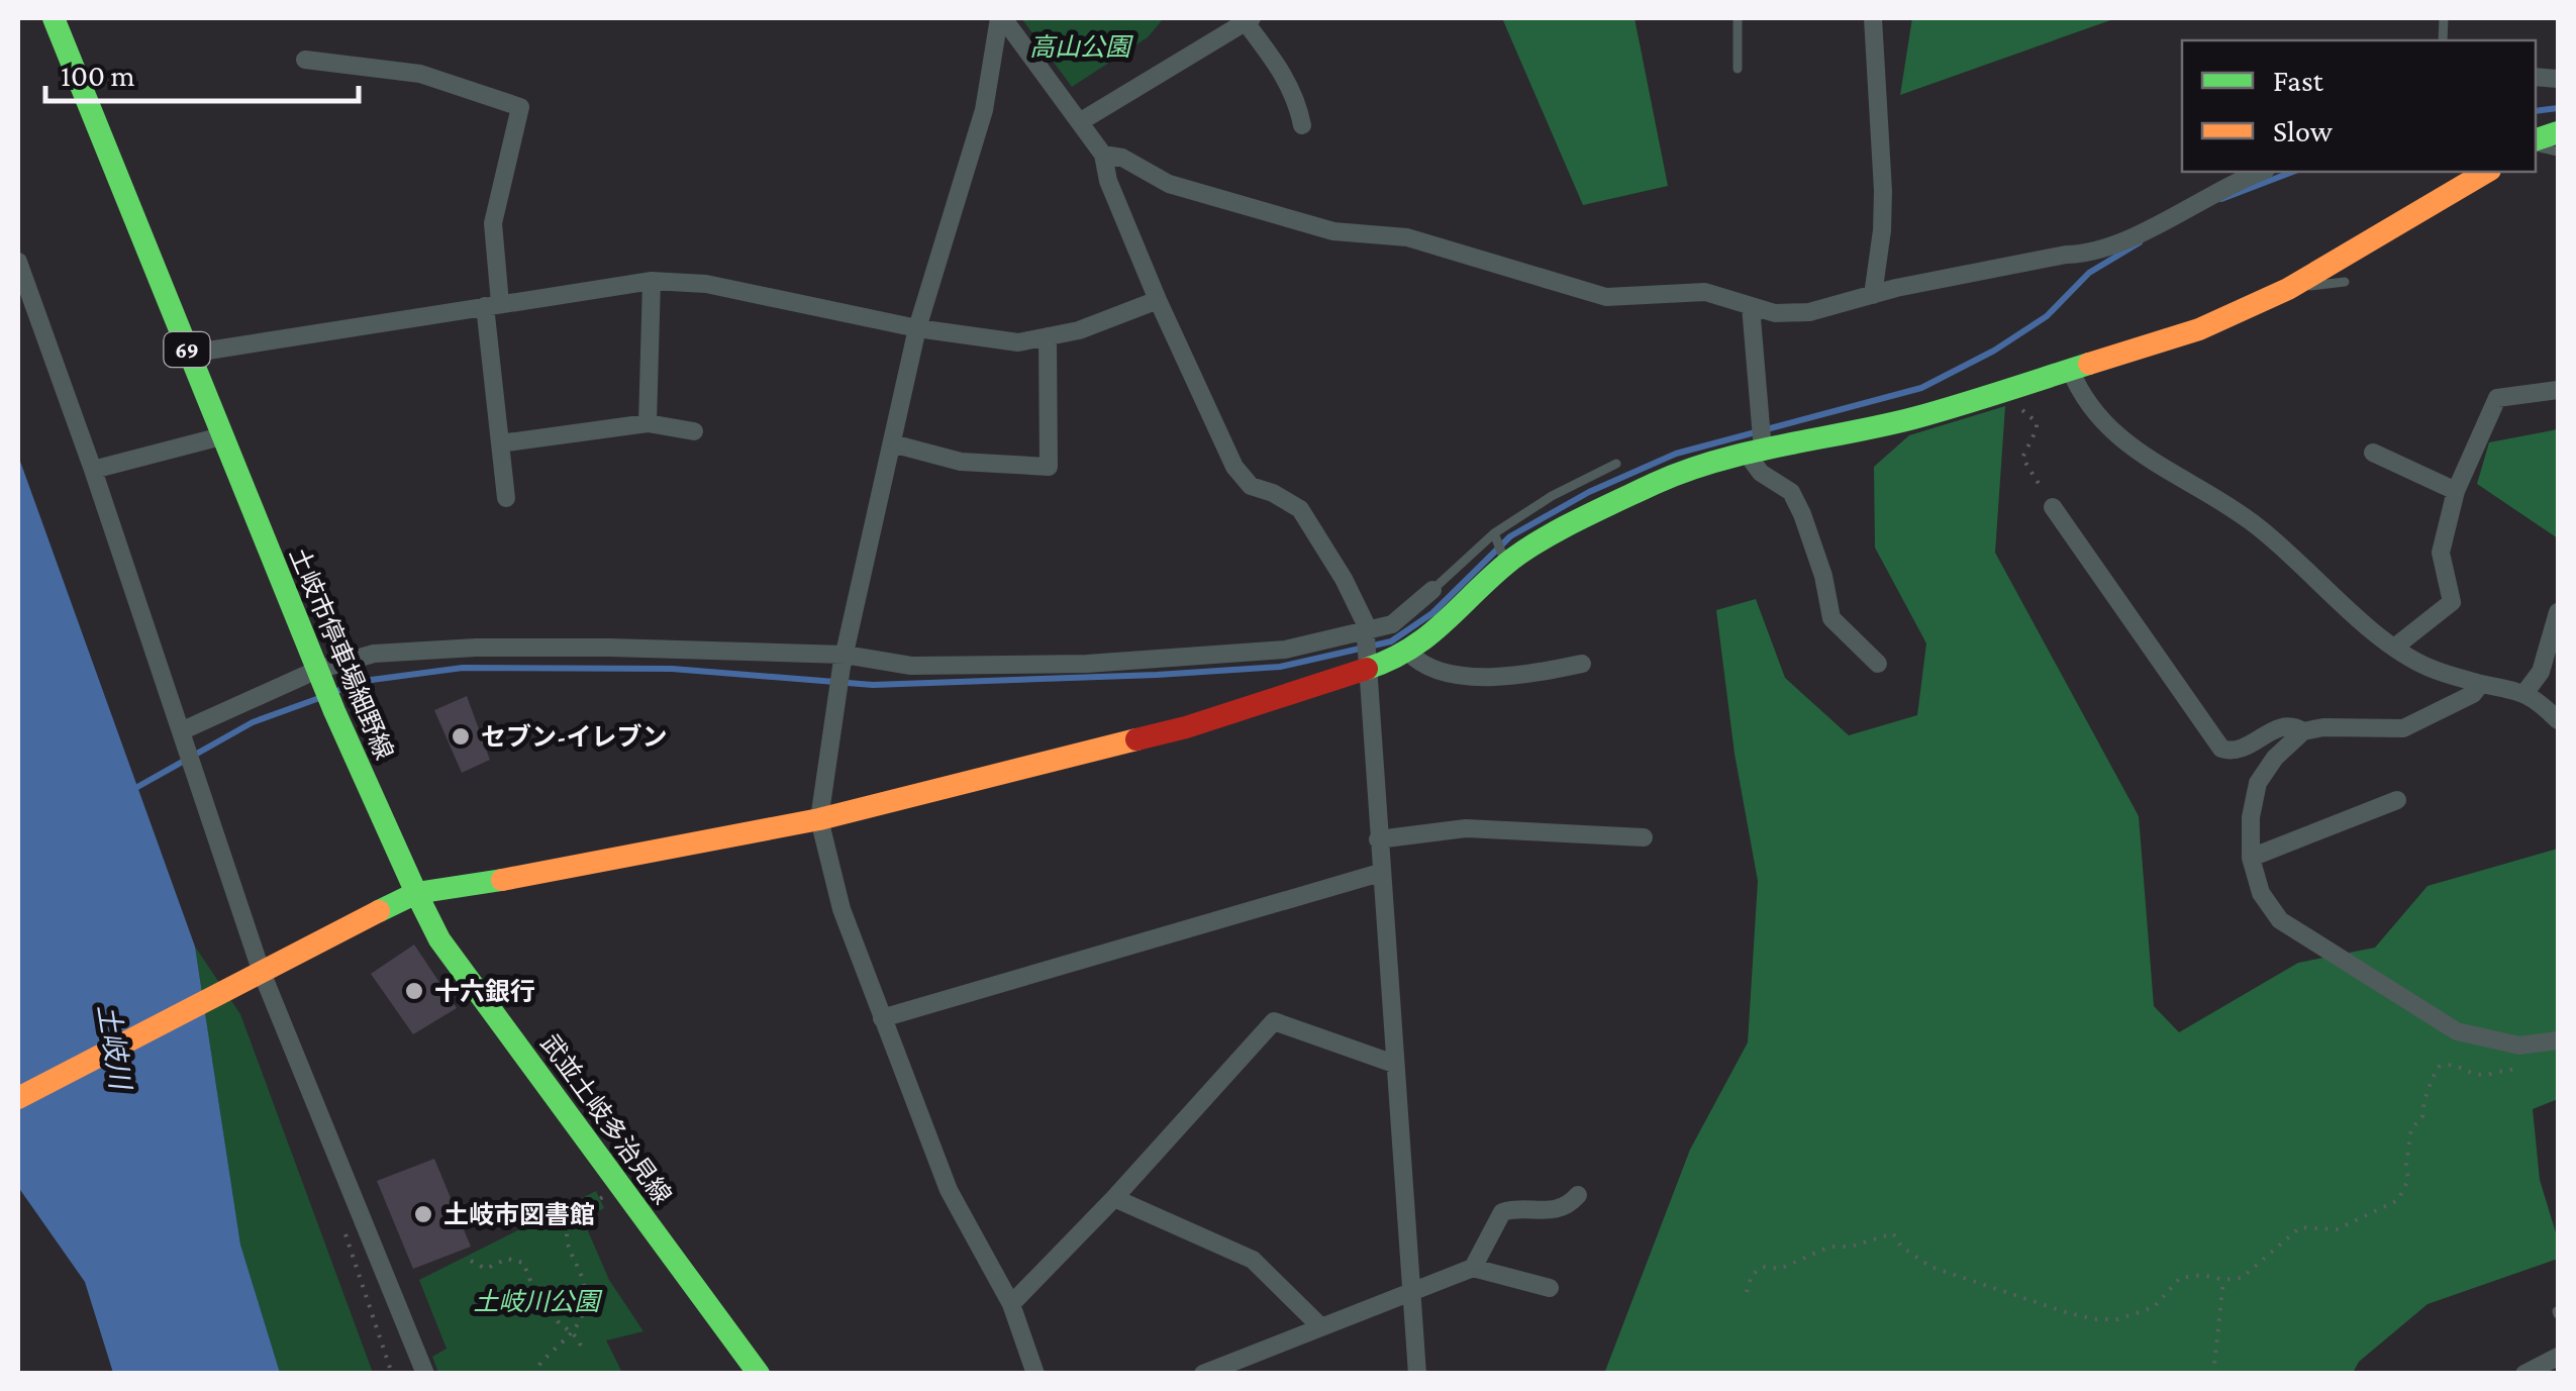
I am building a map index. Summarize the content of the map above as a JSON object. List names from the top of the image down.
{
  "streets": {
    "street": ["69", "土岐市停車場細野線", "武並土岐多治見線"]
  },
  "crossings": [
    ["土岐市停車場細野線", "武並土岐多治見線"]
  ],
  "water": ["土岐川"],
  "parks": ["高山公園", "土岐川公園"],
  "places": ["セブン-イレブン", "十六銀行", "土岐市図書館"],
  "legend": ["Fast", "Slow"],
  "scale_bar": "100 m"
}
